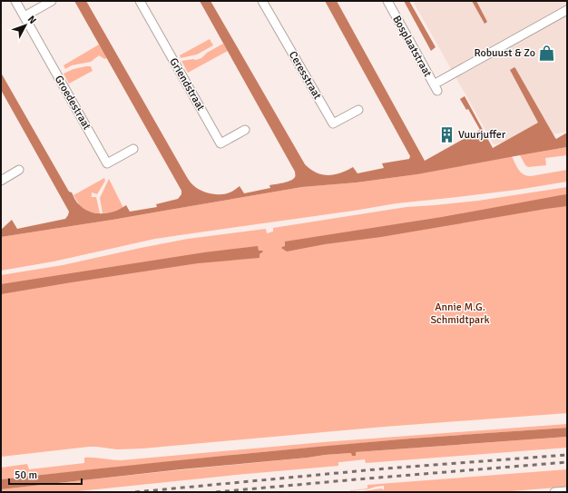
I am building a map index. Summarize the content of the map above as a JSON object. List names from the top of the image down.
{
  "streets": {
    "street": [
      "Bosplaatstraat",
      "Ceresstraat",
      "Griendstraat",
      "Groedestraat"
    ]
  },
  "parks": ["Annie M.G. Schmidtpark"],
  "places": {
    "shop": ["Robuust & Zo"],
    "building": ["Vuurjuffer"]
  },
  "scale_bar": "50 m",
  "north": "top right"
}
